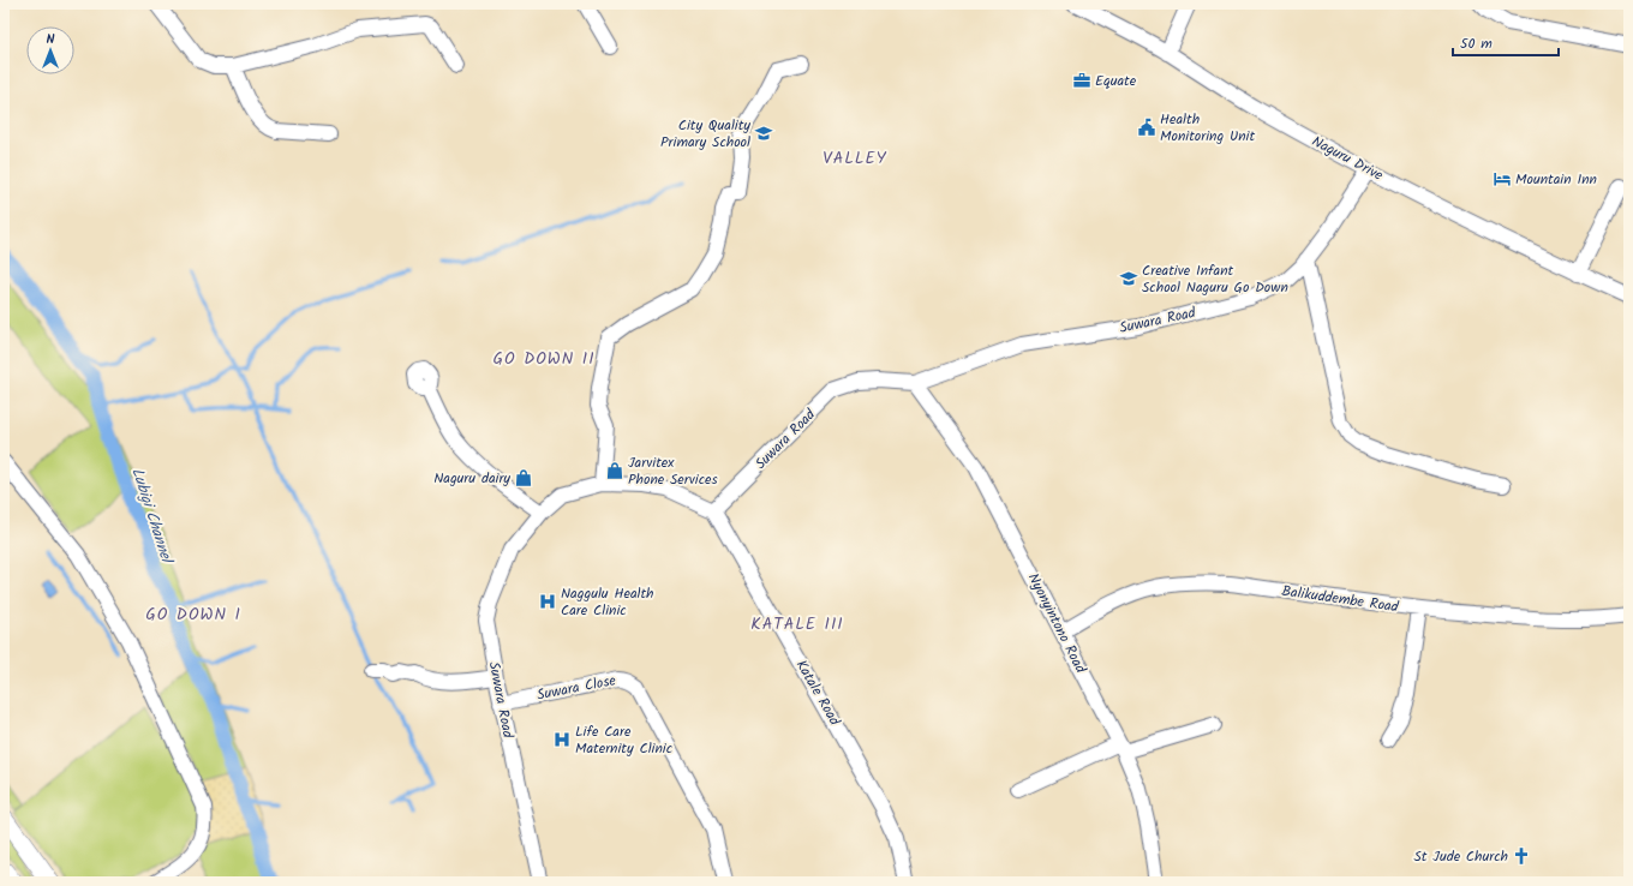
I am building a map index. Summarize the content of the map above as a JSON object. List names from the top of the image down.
{
  "streets": {
    "street": [
      "Naguru Drive",
      "Suwara Road",
      "Balikuddembe Road",
      "Nyonyintono Road",
      "Suwara Close",
      "Katale Road"
    ]
  },
  "crossings": [
    ["Naguru Drive", "Suwara Road"],
    ["Suwara Road", "Nyonyintono Road"],
    ["Suwara Road", "Suwara Close"],
    ["Suwara Road", "Katale Road"],
    ["Balikuddembe Road", "Nyonyintono Road"]
  ],
  "districts": [
    "VALLEY",
    "GO DOWN II",
    "GO DOWN I",
    "KATALE III"
  ],
  "water": ["Lubigi Channel"],
  "places": {
    "office": ["Equate"],
    "public building": ["Health Monitoring Unit"],
    "school or university": ["City Quality Primary School", "Creative Infant School Naguru Go Down"],
    "hotel": ["Mountain Inn"],
    "shop": ["Jarvitex Phone Services", "Naguru dairy"],
    "hospital": ["Naggulu Health Care Clinic", "Life Care Maternity Clinic"],
    "church": ["St Jude Church"]
  },
  "scale_bar": "50 m",
  "north": "top"
}
